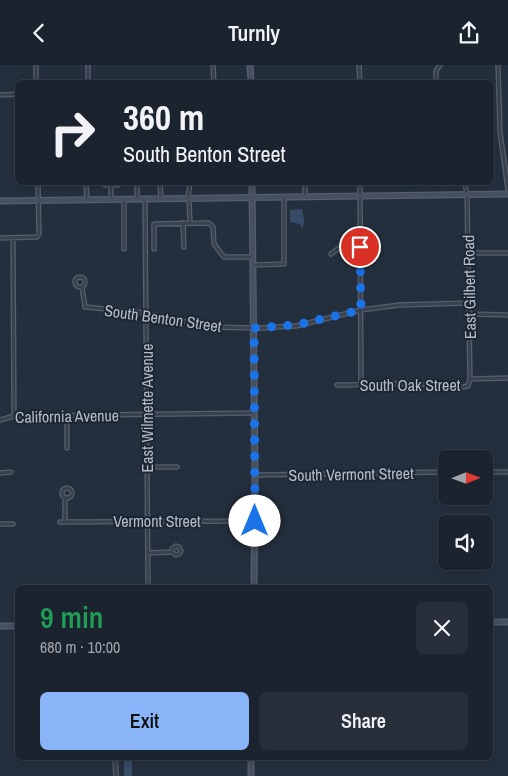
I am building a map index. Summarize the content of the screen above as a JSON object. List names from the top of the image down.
{
  "streets": {
    "street": [
      "East Gilbert Road",
      "South Benton Street",
      "South Oak Street",
      "East Wilmette Avenue",
      "California Avenue",
      "South Vermont Street",
      "Vermont Street"
    ]
  },
  "crossings": [
    ["East Gilbert Road", "South Benton Street"],
    ["East Gilbert Road", "South Oak Street"],
    ["South Benton Street", "East Wilmette Avenue"],
    ["East Wilmette Avenue", "California Avenue"],
    ["East Wilmette Avenue", "Vermont Street"]
  ],
  "north": "right",
  "page": {
    "header": "Turnly",
    "turn": ["360 m", "South Benton Street"],
    "heading": ["9 min", "680 m · 10:00"],
    "buttons": ["Exit", "Share"]
  }
}
